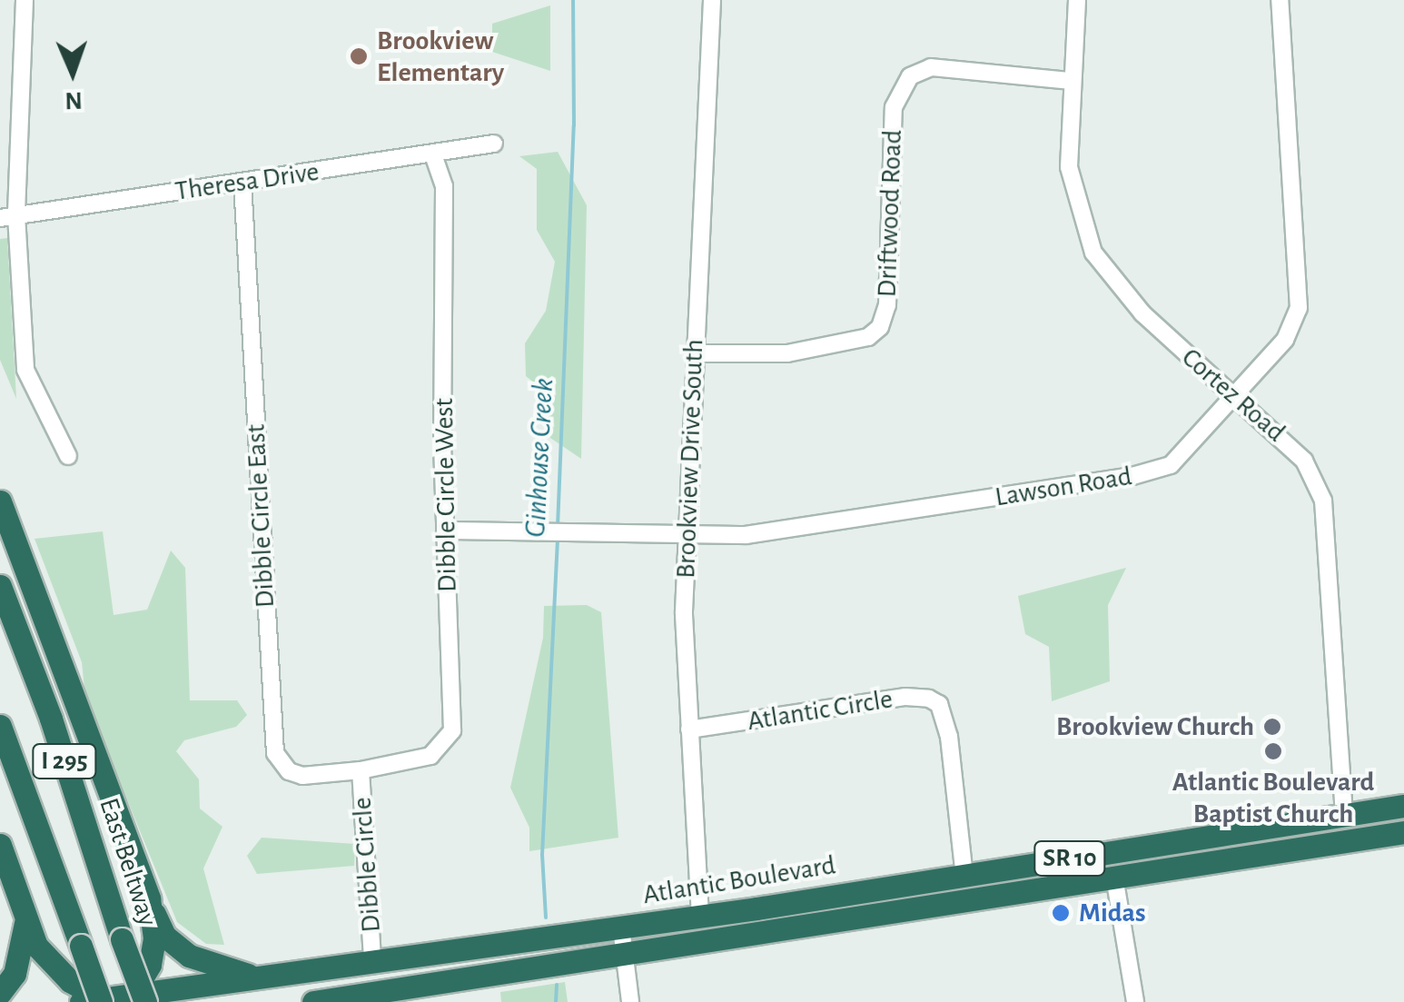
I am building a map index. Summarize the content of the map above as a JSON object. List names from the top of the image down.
{
  "streets": {
    "highway": [
      "I 295",
      "SR 10",
      "East Beltway",
      "Atlantic Boulevard"
    ],
    "street": [
      "Theresa Drive",
      "Driftwood Road",
      "Cortez Road",
      "Brookview Drive South",
      "Lawson Road",
      "Dibble Circle West",
      "Dibble Circle East",
      "Atlantic Circle",
      "Dibble Circle"
    ]
  },
  "crossings": [
    ["Theresa Drive", "Dibble Circle West"],
    ["Theresa Drive", "Dibble Circle East"],
    ["Driftwood Road", "Cortez Road"],
    ["Driftwood Road", "Brookview Drive South"],
    ["Cortez Road", "Lawson Road"],
    ["Cortez Road", "Atlantic Boulevard"],
    ["Brookview Drive South", "Lawson Road"],
    ["Brookview Drive South", "Atlantic Circle"],
    ["Brookview Drive South", "Atlantic Boulevard"],
    ["Lawson Road", "Dibble Circle West"],
    ["Dibble Circle West", "Dibble Circle East"],
    ["Dibble Circle West", "Dibble Circle"],
    ["Dibble Circle East", "Dibble Circle"],
    ["Atlantic Circle", "Atlantic Boulevard"],
    ["I 295", "East Beltway"],
    ["I 295", "Atlantic Boulevard"],
    ["East Beltway", "Atlantic Boulevard"],
    ["Dibble Circle", "Atlantic Boulevard"]
  ],
  "water": ["Ginhouse Creek"],
  "places": [
    "Brookview Elementary",
    "Brookview Church",
    "Atlantic Boulevard Baptist Church",
    "Midas"
  ],
  "north": "bottom"
}
